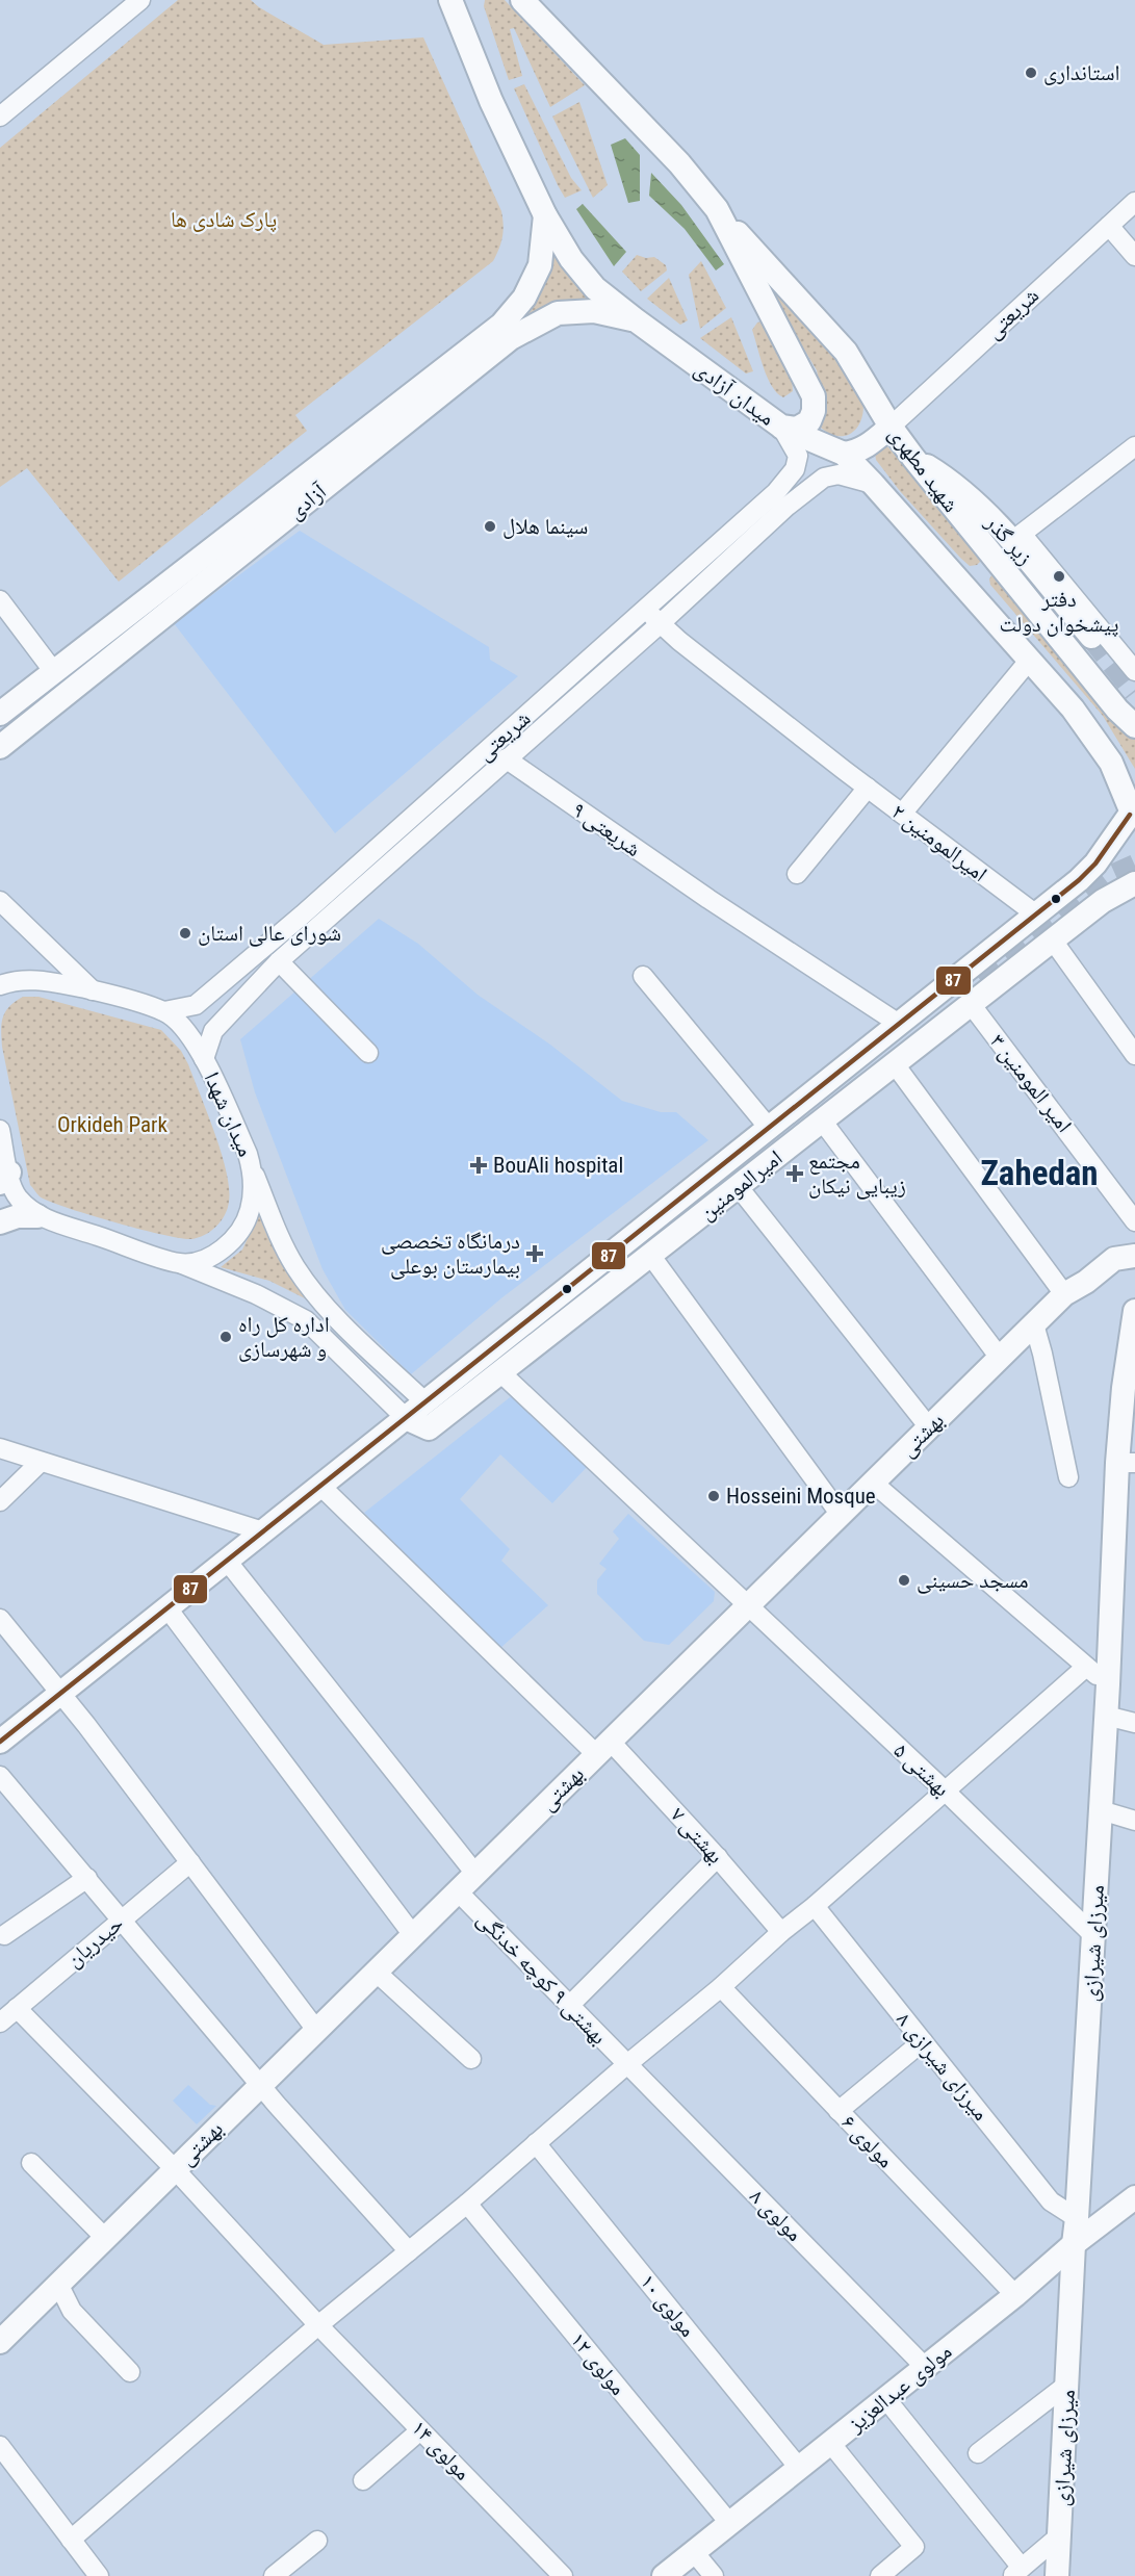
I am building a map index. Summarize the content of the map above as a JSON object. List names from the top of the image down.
{
  "streets": {
    "main road": [
      "میدان آزادی",
      "شهید مطهری",
      "آزادی",
      "زیر گذر",
      "امیرالمومنین",
      "بهشتی",
      "میرزای شیرازی",
      "مولوی عبدالعزیز"
    ],
    "street": [
      "شریعتی",
      "شریعتی ۹",
      "امیرالمومنین ۲",
      "امیر المومنین ۳",
      "میدان شهدا",
      "بهشتی ۵",
      "بهشتی ۷",
      "حیدریان",
      "بهشتی ۹ کوچه خدنگی",
      "میرزای شیرازی ۸",
      "مولوی ۶",
      "مولوی ۸",
      "مولوی ۱۰",
      "مولوی ۱۲",
      "مولوی ۱۴"
    ]
  },
  "crossings": [
    ["شریعتی", "میدان آزادی"],
    ["شریعتی", "شهید مطهری"],
    ["شریعتی", "امیرالمومنین ۲"],
    ["شریعتی", "میدان شهدا"],
    ["میدان آزادی", "شهید مطهری"],
    ["میدان آزادی", "آزادی"],
    ["شهید مطهری", "زیر گذر"],
    ["امیر المومنین ۳", "امیرالمومنین"],
    ["امیرالمومنین", "بهشتی ۵"],
    ["بهشتی", "بهشتی ۵"],
    ["بهشتی", "بهشتی ۷"],
    ["بهشتی", "بهشتی ۹ کوچه خدنگی"],
    ["بهشتی", "مولوی ۱۴"],
    ["بهشتی ۵", "میرزای شیرازی"],
    ["حیدریان", "مولوی ۱۴"],
    ["میرزای شیرازی", "میرزای شیرازی ۸"],
    ["میرزای شیرازی", "مولوی عبدالعزیز"],
    ["بهشتی ۹ کوچه خدنگی", "مولوی ۸"],
    ["مولوی ۶", "مولوی عبدالعزیز"],
    ["مولوی ۸", "مولوی عبدالعزیز"],
    ["مولوی ۱۰", "مولوی عبدالعزیز"],
    ["مولوی ۱۲", "مولوی عبدالعزیز"]
  ],
  "districts": ["Zahedan"],
  "parks": ["پارک شادی ها", "Orkideh Park"],
  "places": {
    "other": [
      "استانداری",
      "سینما هلال",
      "دفتر پیشخوان دولت",
      "شورای عالی استان",
      "اداره کل راه و شهرسازی",
      "Hosseini Mosque",
      "مسجد حسینی"
    ],
    "health": ["BouAli hospital", "مجتمع زیبایی نیکان", "درمانگاه تخصصی بیمارستان بوعلی"]
  },
  "lines": ["transit line 87"]
}
